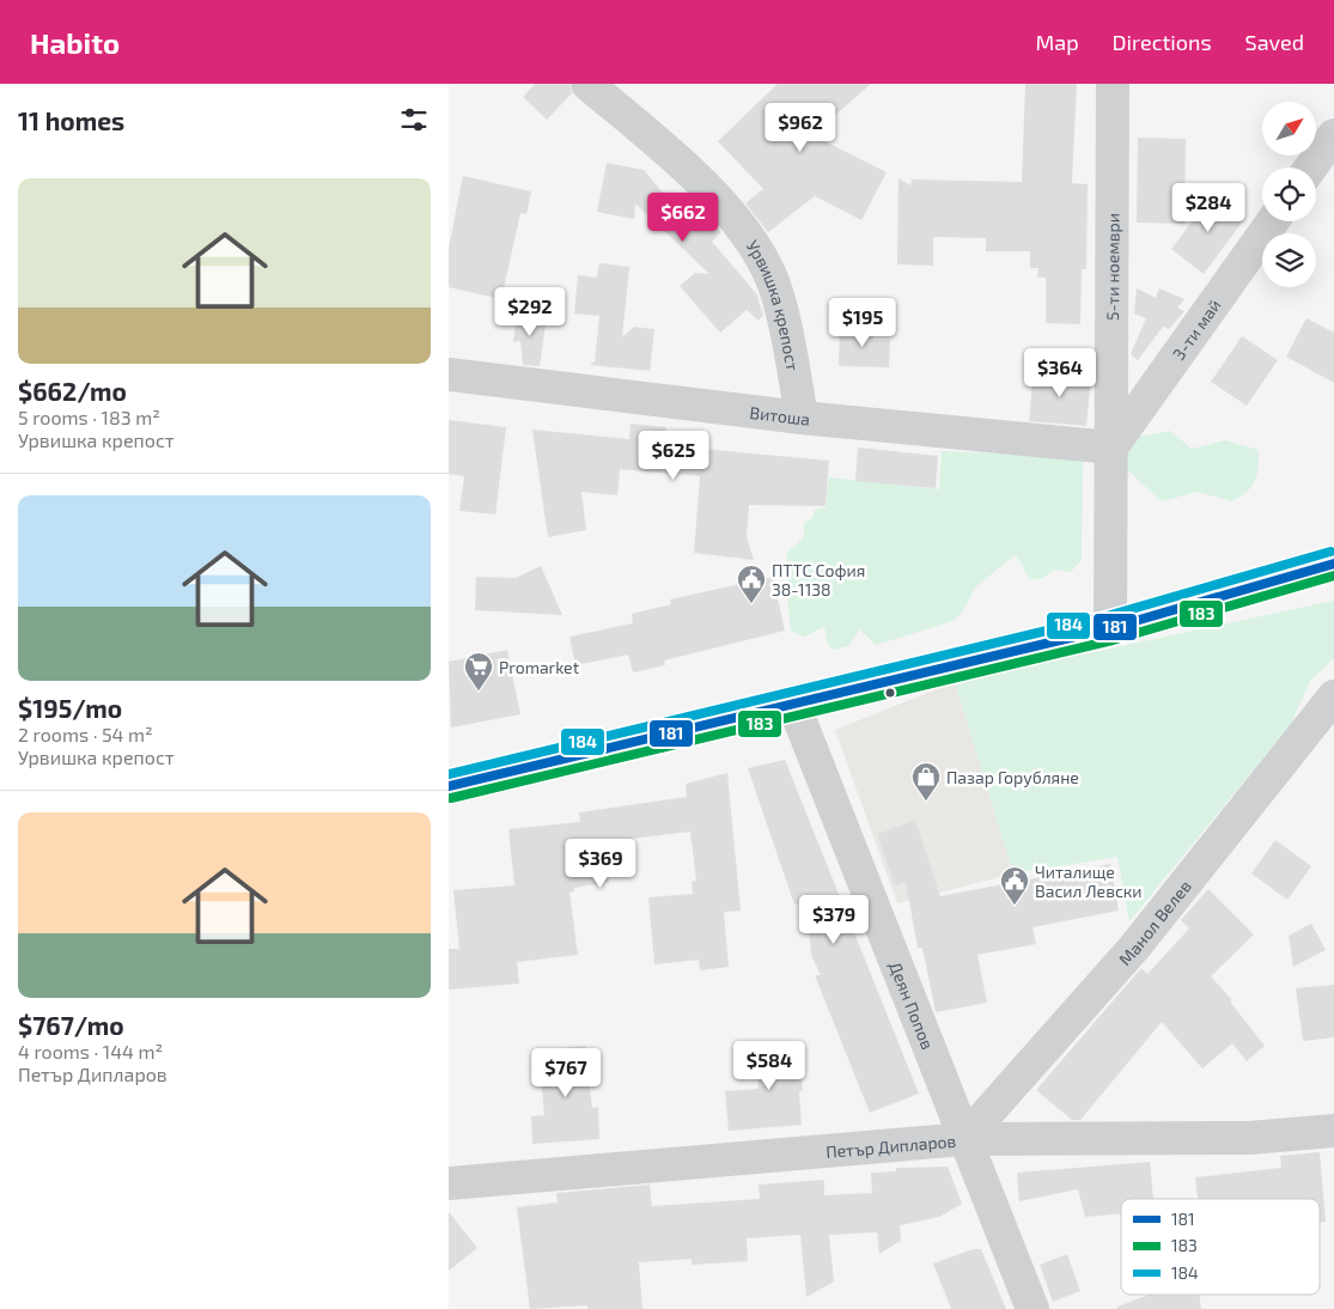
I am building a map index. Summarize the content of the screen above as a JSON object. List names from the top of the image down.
{
  "streets": {
    "street": [
      "5-ти ноември",
      "Урвишка крепост",
      "3-ти май",
      "Витоша",
      "Манол Велев",
      "Деян Попов",
      "Петър Дипларов"
    ]
  },
  "crossings": [
    ["5-ти ноември", "3-ти май"],
    ["5-ти ноември", "Витоша"],
    ["Урвишка крепост", "Витоша"],
    ["3-ти май", "Витоша"],
    ["Манол Велев", "Деян Попов"],
    ["Манол Велев", "Петър Дипларов"],
    ["Деян Попов", "Петър Дипларов"]
  ],
  "places": {
    "public building": ["ПТТС София 38-1138", "Читалище Васил Левски"],
    "supermarket": ["Promarket"],
    "shop": ["Пазар Горубляне"]
  },
  "lines": ["transit line 184", "transit line 181", "transit line 183"],
  "legend": ["181", "183", "184"],
  "north": "top right",
  "page": {
    "header": "Habito",
    "nav": ["Map", "Directions", "Saved"],
    "heading": "11 homes",
    "price": [
      "$962",
      "$284",
      "$662",
      "$292",
      "$195",
      "$364",
      "$625",
      "$369",
      "$379",
      "$584",
      "$767"
    ],
    "list": [
      {
        "name": "$662/mo",
        "note": "5 rooms · 183 m² · Урвишка крепост"
      },
      {
        "name": "$195/mo",
        "note": "2 rooms · 54 m² · Урвишка крепост"
      },
      {
        "name": "$767/mo",
        "note": "4 rooms · 144 m² · Петър Дипларов"
      }
    ]
  }
}
